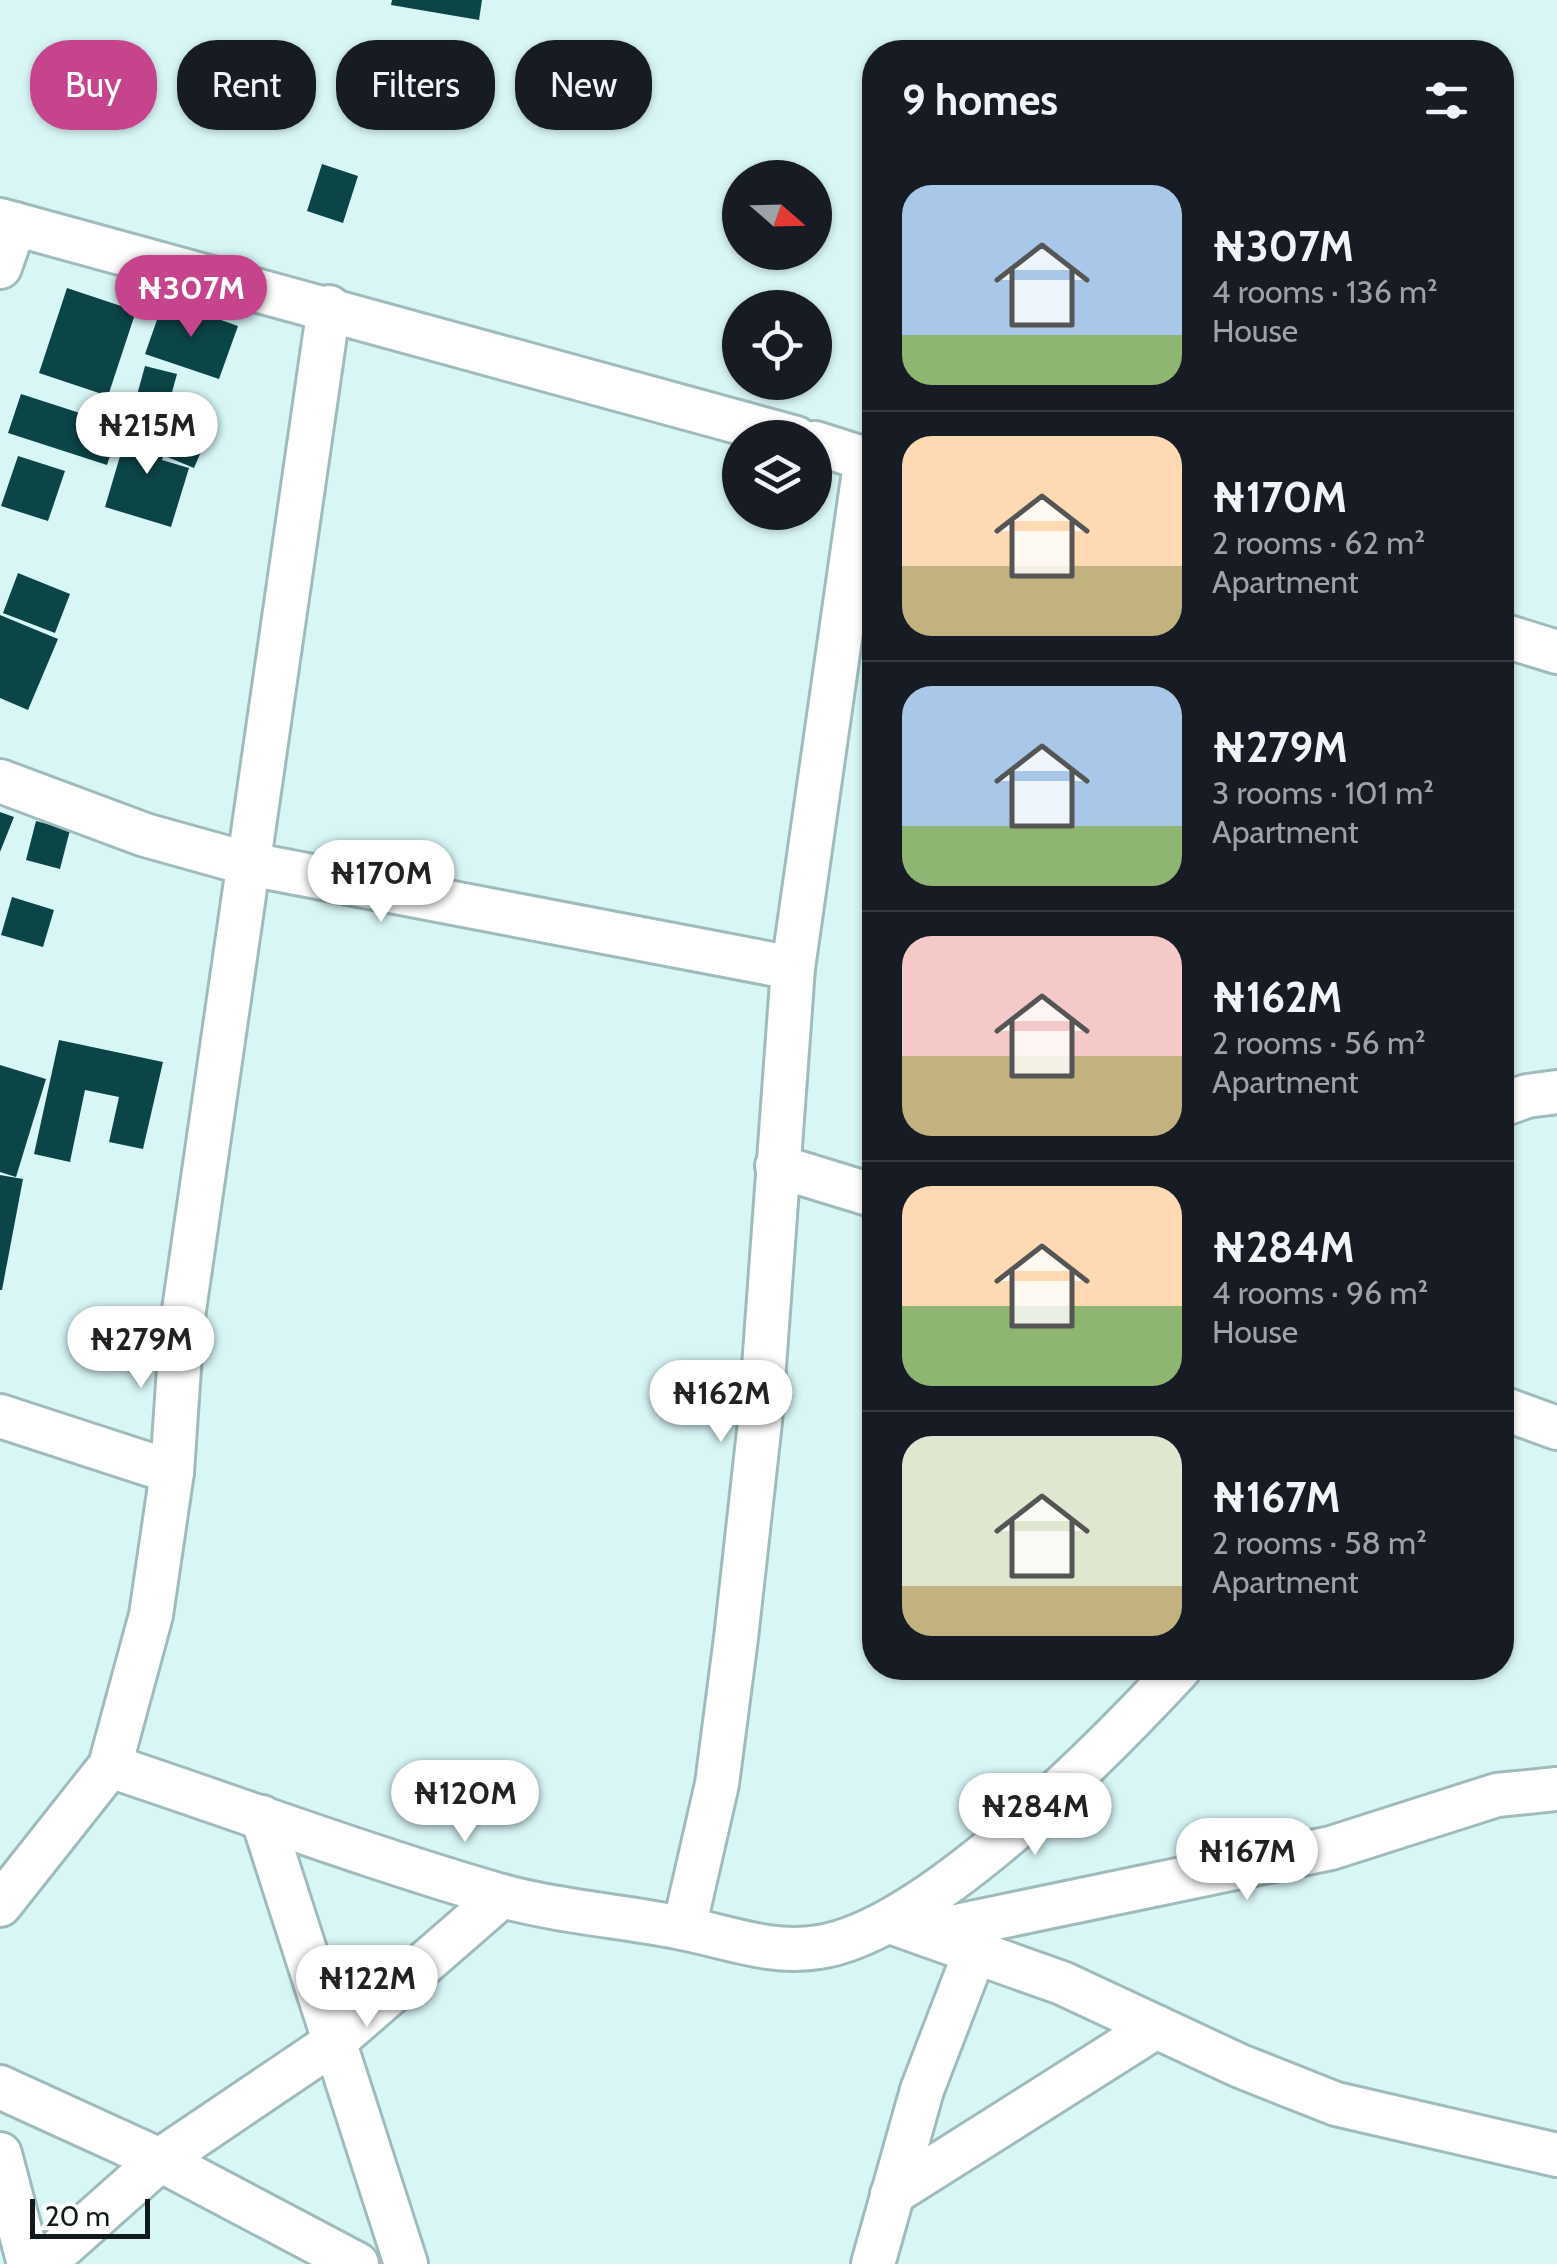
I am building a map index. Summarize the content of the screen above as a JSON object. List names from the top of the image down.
{
  "scale_bar": "20 m",
  "north": "right",
  "page": {
    "chip": [
      "Buy",
      "Rent",
      "Filters",
      "New"
    ],
    "heading": "9 homes",
    "list": [
      {
        "name": "₦307M",
        "note": "4 rooms · 136 m² · House"
      },
      {
        "name": "₦170M",
        "note": "2 rooms · 62 m² · Apartment"
      },
      {
        "name": "₦279M",
        "note": "3 rooms · 101 m² · Apartment"
      },
      {
        "name": "₦162M",
        "note": "2 rooms · 56 m² · Apartment"
      },
      {
        "name": "₦284M",
        "note": "4 rooms · 96 m² · House"
      },
      {
        "name": "₦167M",
        "note": "2 rooms · 58 m² · Apartment"
      }
    ],
    "price": [
      "₦307M",
      "₦215M",
      "₦170M",
      "₦279M",
      "₦162M",
      "₦120M",
      "₦284M",
      "₦167M",
      "₦122M"
    ],
    "scale": "20 m"
  }
}
